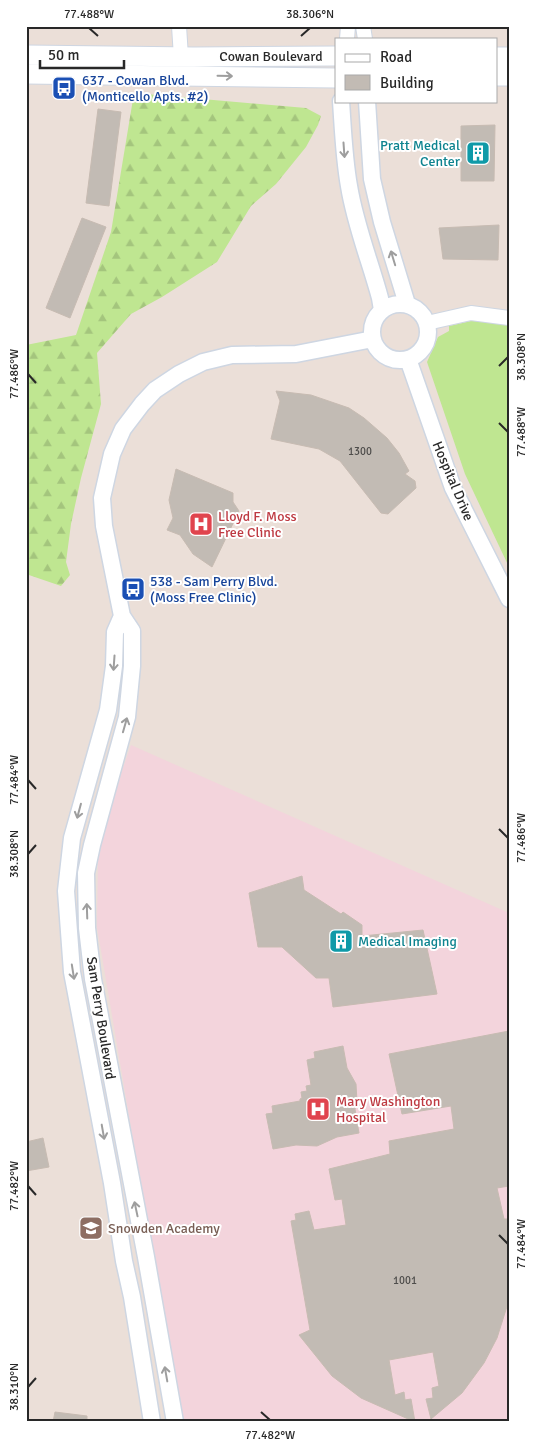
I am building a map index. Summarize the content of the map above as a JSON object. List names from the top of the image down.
{
  "streets": {
    "main road": ["Cowan Boulevard"],
    "street": ["Hospital Drive", "Sam Perry Boulevard"]
  },
  "crossings": [
    ["Hospital Drive", "Sam Perry Boulevard"]
  ],
  "places": {
    "bus stop": ["637 - Cowan Blvd. (Monticello Apts. #2)", "538 - Sam Perry Blvd. (Moss Free Clinic)"],
    "building": ["Pratt Medical Center", "Medical Imaging"],
    "hospital": ["Lloyd F. Moss Free Clinic", "Mary Washington Hospital"],
    "school or university": ["Snowden Academy"]
  },
  "house_numbers": ["1300", "1001"],
  "legend": ["Road", "Building"],
  "scale_bar": "50 m",
  "coordinates": [
    "77.488°W",
    "38.306°N",
    "38.308°N",
    "77.486°W",
    "77.484°W",
    "77.482°W",
    "38.310°N"
  ]
}
